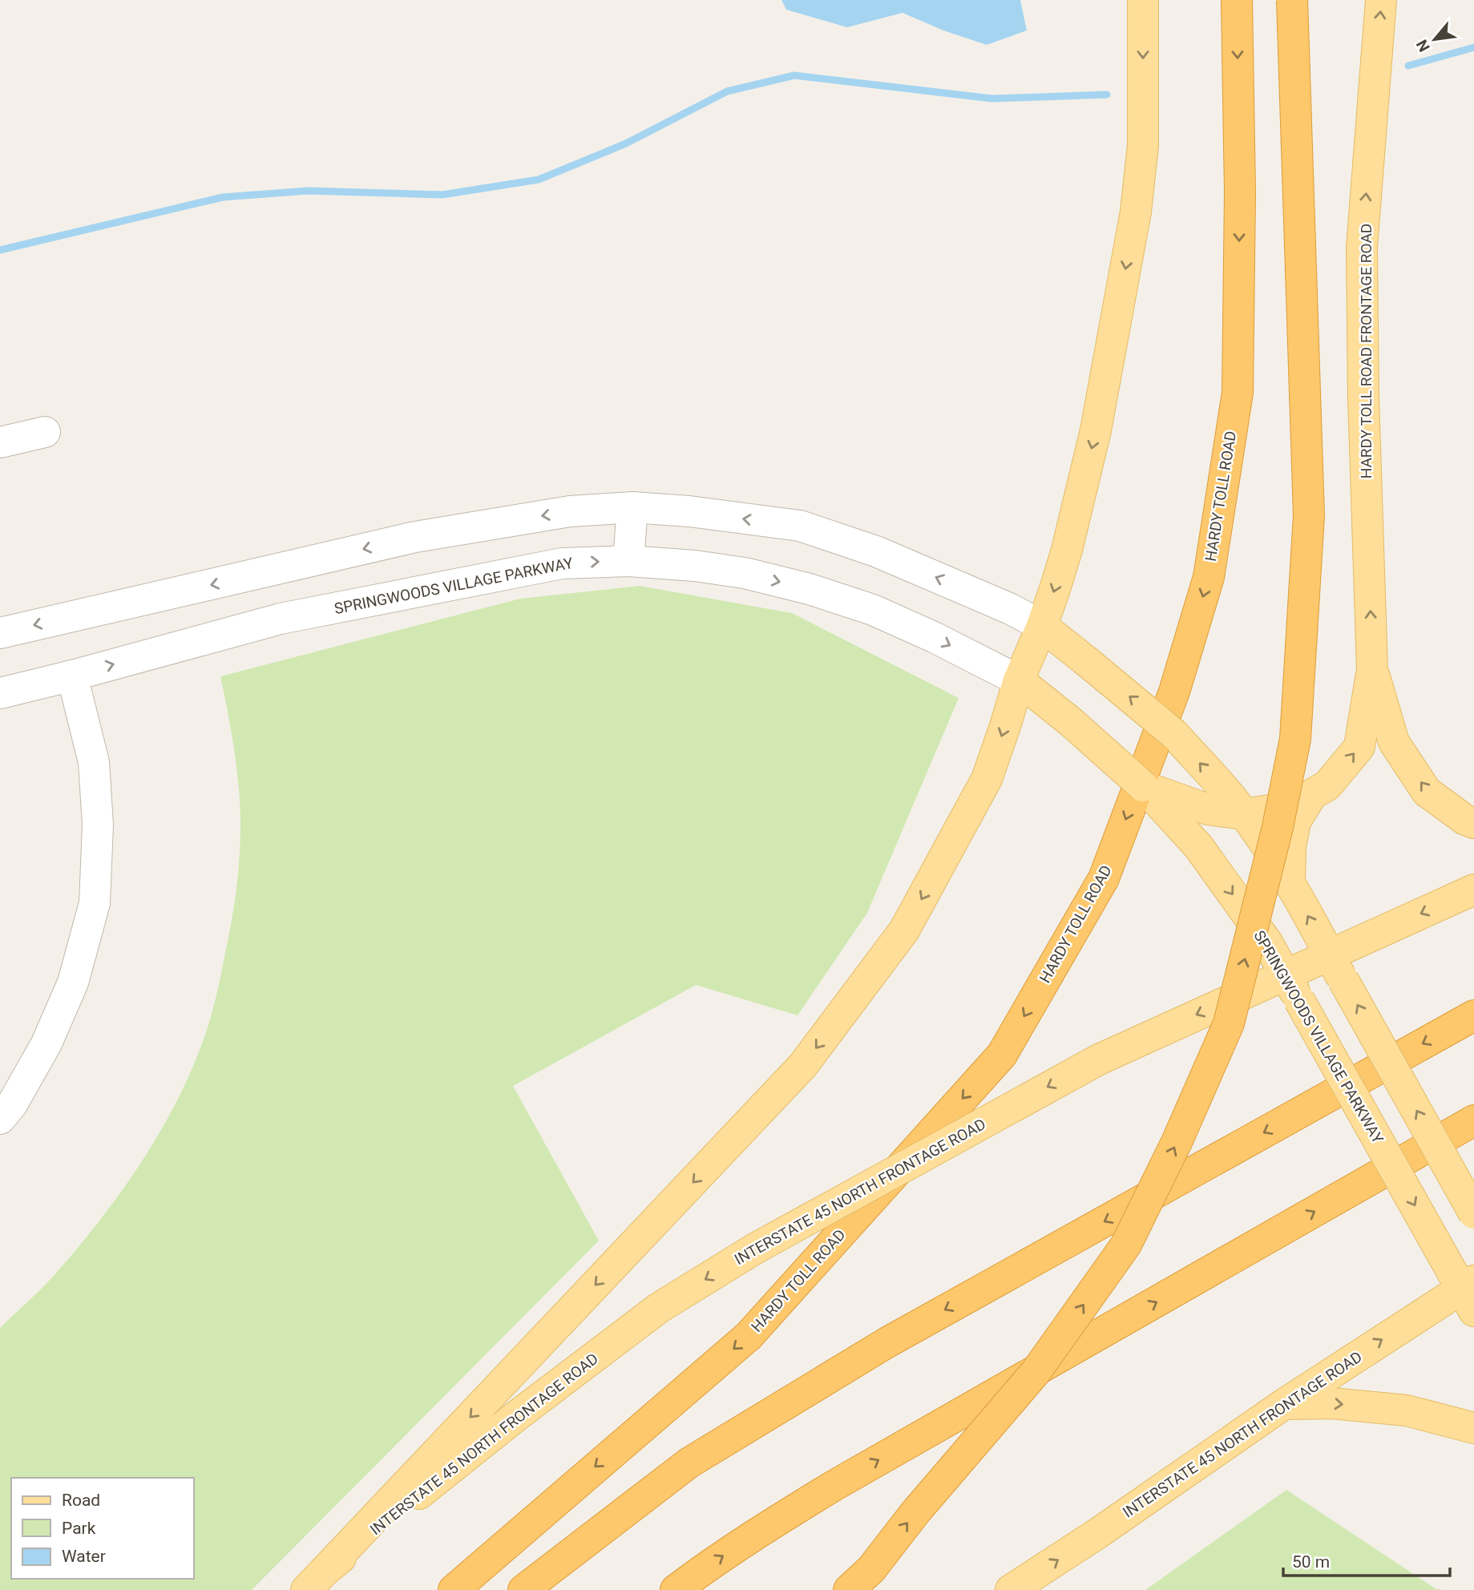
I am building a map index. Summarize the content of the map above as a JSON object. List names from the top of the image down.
{
  "streets": {
    "highway": ["HARDY TOLL ROAD"],
    "main road": ["HARDY TOLL ROAD FRONTAGE ROAD", "SPRINGWOODS VILLAGE PARKWAY", "INTERSTATE 45 NORTH FRONTAGE ROAD"]
  },
  "crossings": [
    ["SPRINGWOODS VILLAGE PARKWAY", "INTERSTATE 45 NORTH FRONTAGE ROAD"]
  ],
  "one_way": ["SPRINGWOODS VILLAGE PARKWAY"],
  "legend": ["Road", "Park", "Water"],
  "scale_bar": "50 m",
  "north": "bottom left"
}
